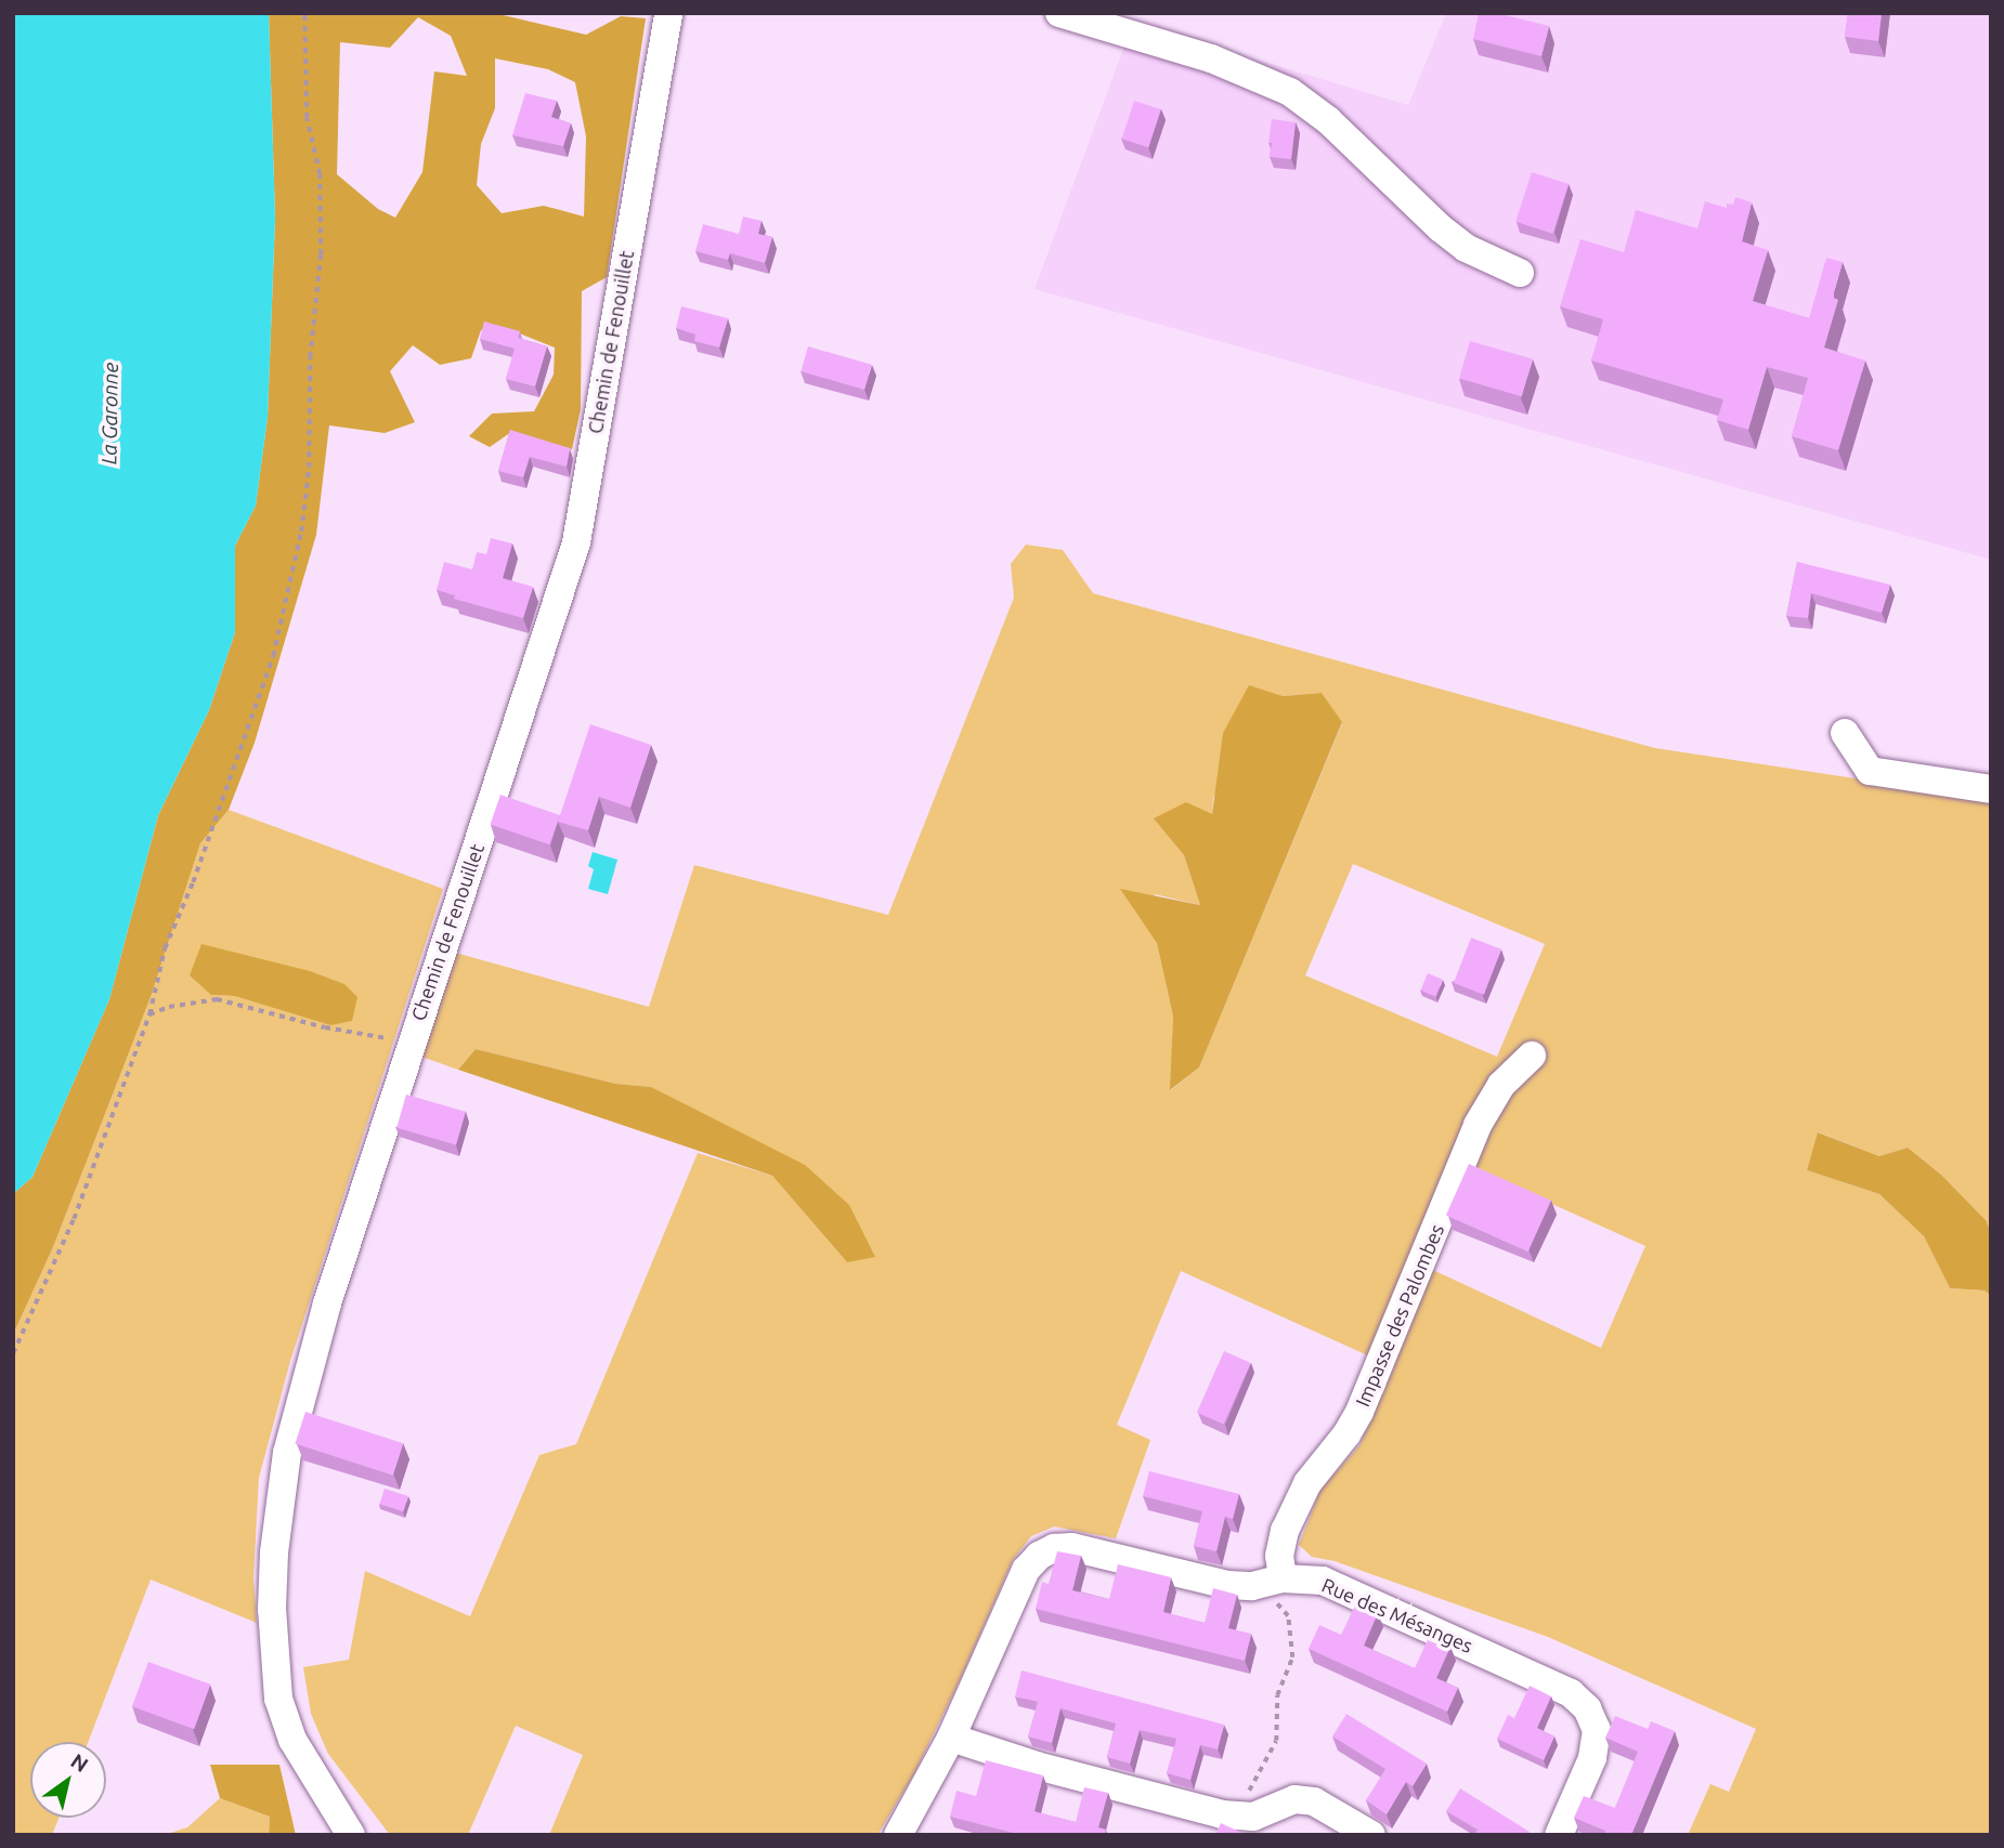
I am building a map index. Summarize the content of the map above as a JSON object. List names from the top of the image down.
{
  "streets": {
    "street": ["Chemin de Fenouillet", "Impasse des Palombes", "Rue des Mésanges"]
  },
  "crossings": [
    ["Impasse des Palombes", "Rue des Mésanges"]
  ],
  "water": ["La Garonne"],
  "north": "top right"
}
